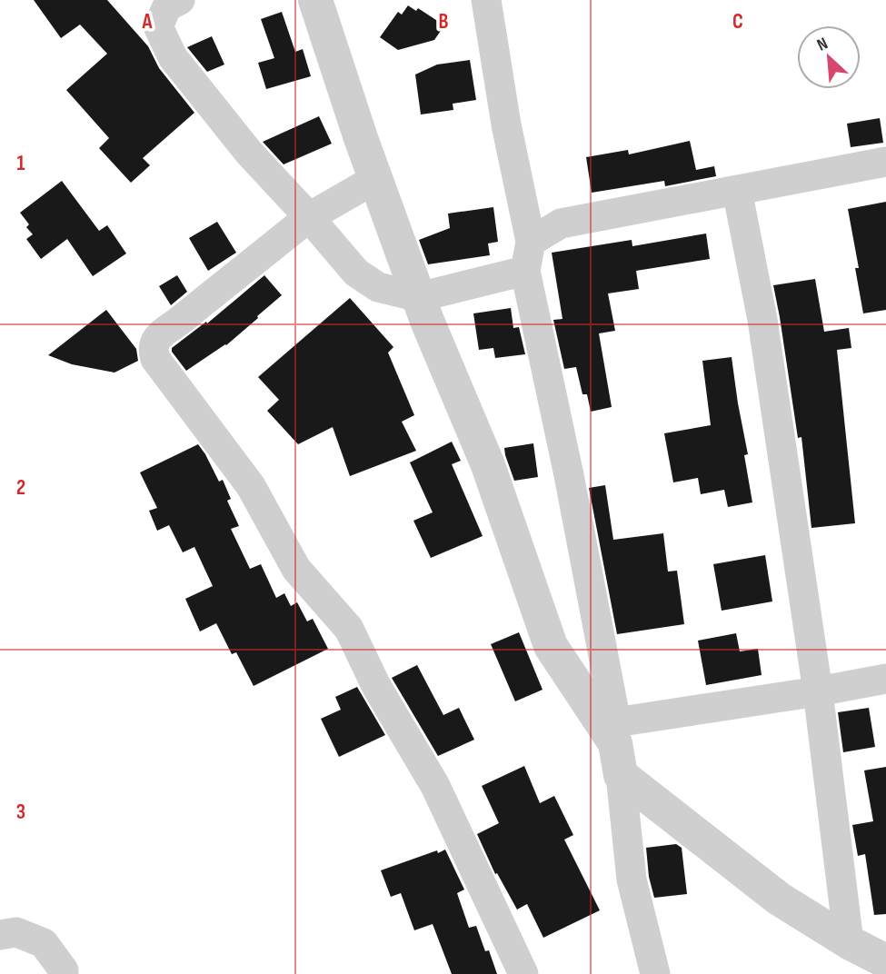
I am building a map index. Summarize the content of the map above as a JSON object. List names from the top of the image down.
{
  "north": "top left",
  "grid": {
    "columns": ["A", "B", "C"],
    "rows": ["1", "2", "3"]
  }
}
